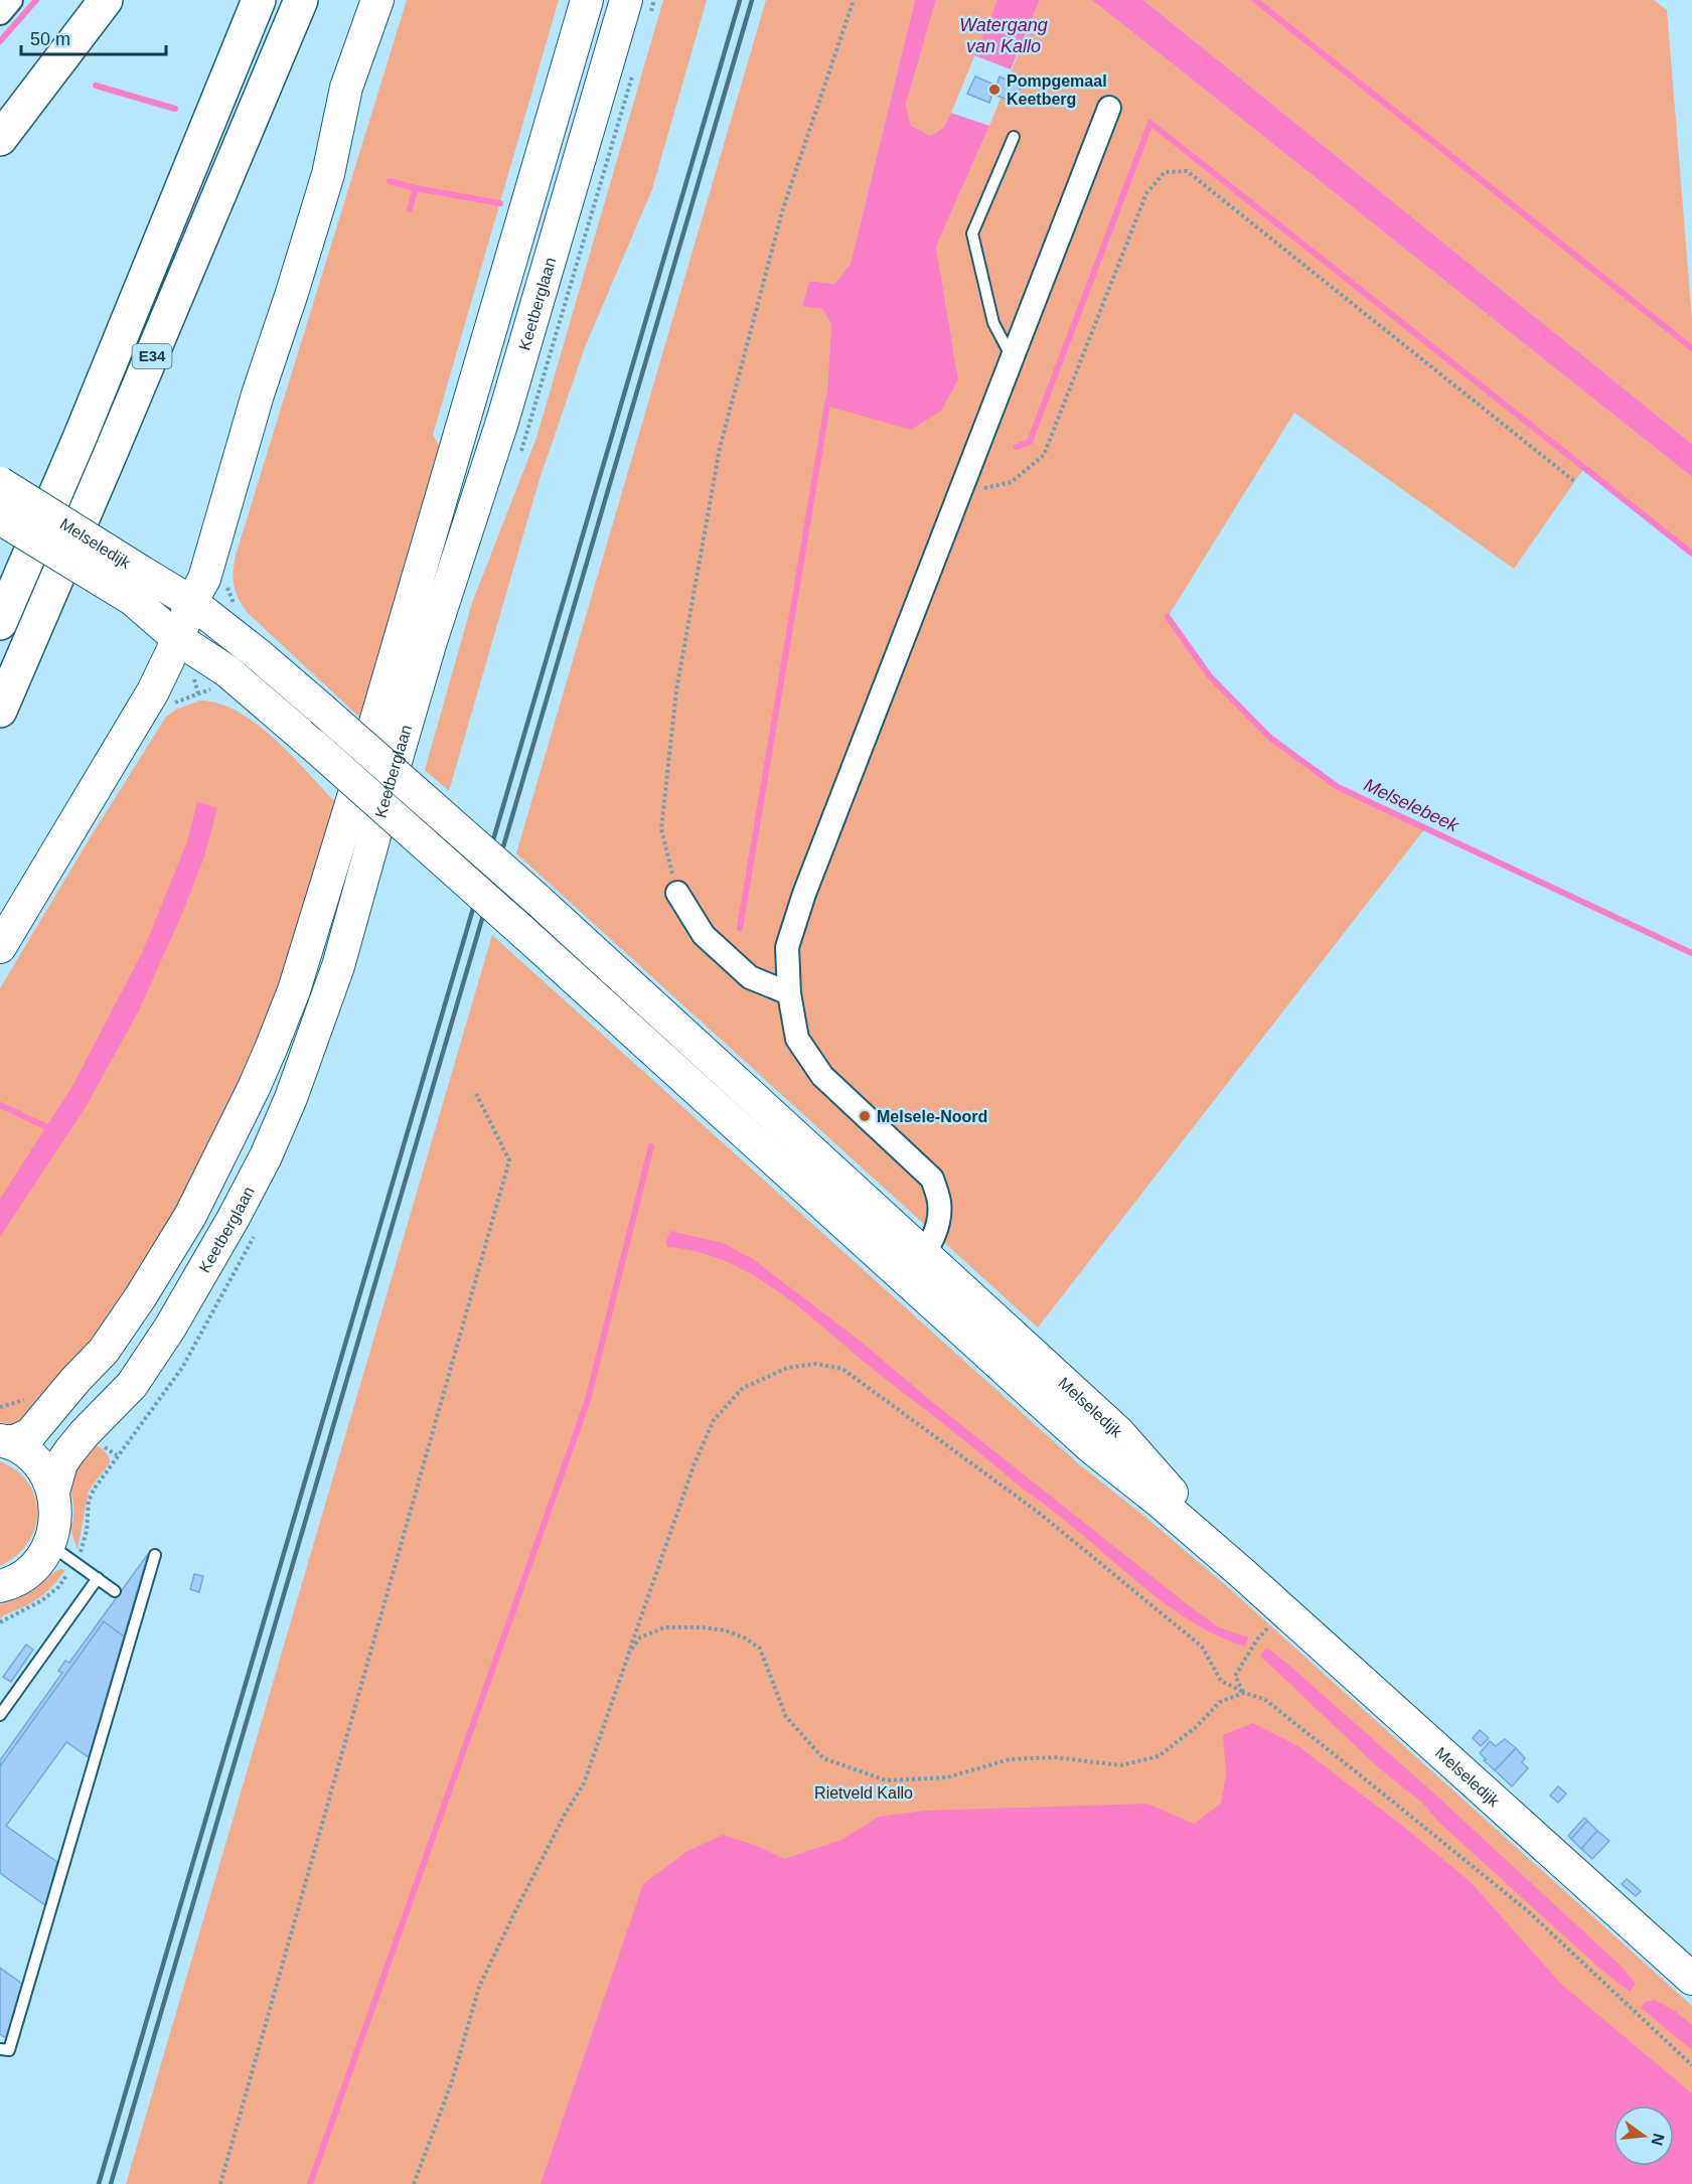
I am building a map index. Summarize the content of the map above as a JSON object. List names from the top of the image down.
{
  "streets": {
    "highway": ["E34"],
    "main road": ["Keetberglaan", "Melseledijk"]
  },
  "water": ["Watergang van Kallo", "Melselebeek"],
  "parks": ["Rietveld Kallo"],
  "places": ["Pompgemaal Keetberg", "Melsele-Noord"],
  "scale_bar": "50 m",
  "north": "right"
}
